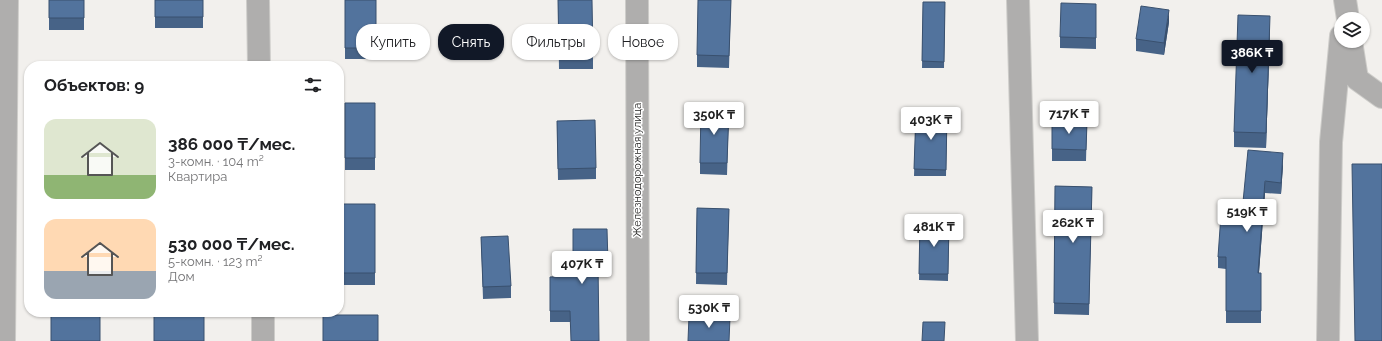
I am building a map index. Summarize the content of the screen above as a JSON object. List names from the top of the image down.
{
  "streets": {
    "street": ["Железнодорожная улица"]
  },
  "page": {
    "chip": [
      "Купить",
      "Снять",
      "Фильтры",
      "Новое"
    ],
    "price": [
      "386K ₸",
      "717K ₸",
      "350K ₸",
      "403K ₸",
      "519K ₸",
      "262K ₸",
      "481K ₸",
      "407K ₸",
      "530K ₸"
    ],
    "heading": "Объектов: 9",
    "list": [
      {
        "name": "386 000 ₸/мес.",
        "note": "3-комн. · 104 m² · Квартира"
      },
      {
        "name": "530 000 ₸/мес.",
        "note": "5-комн. · 123 m² · Дом"
      }
    ]
  }
}
